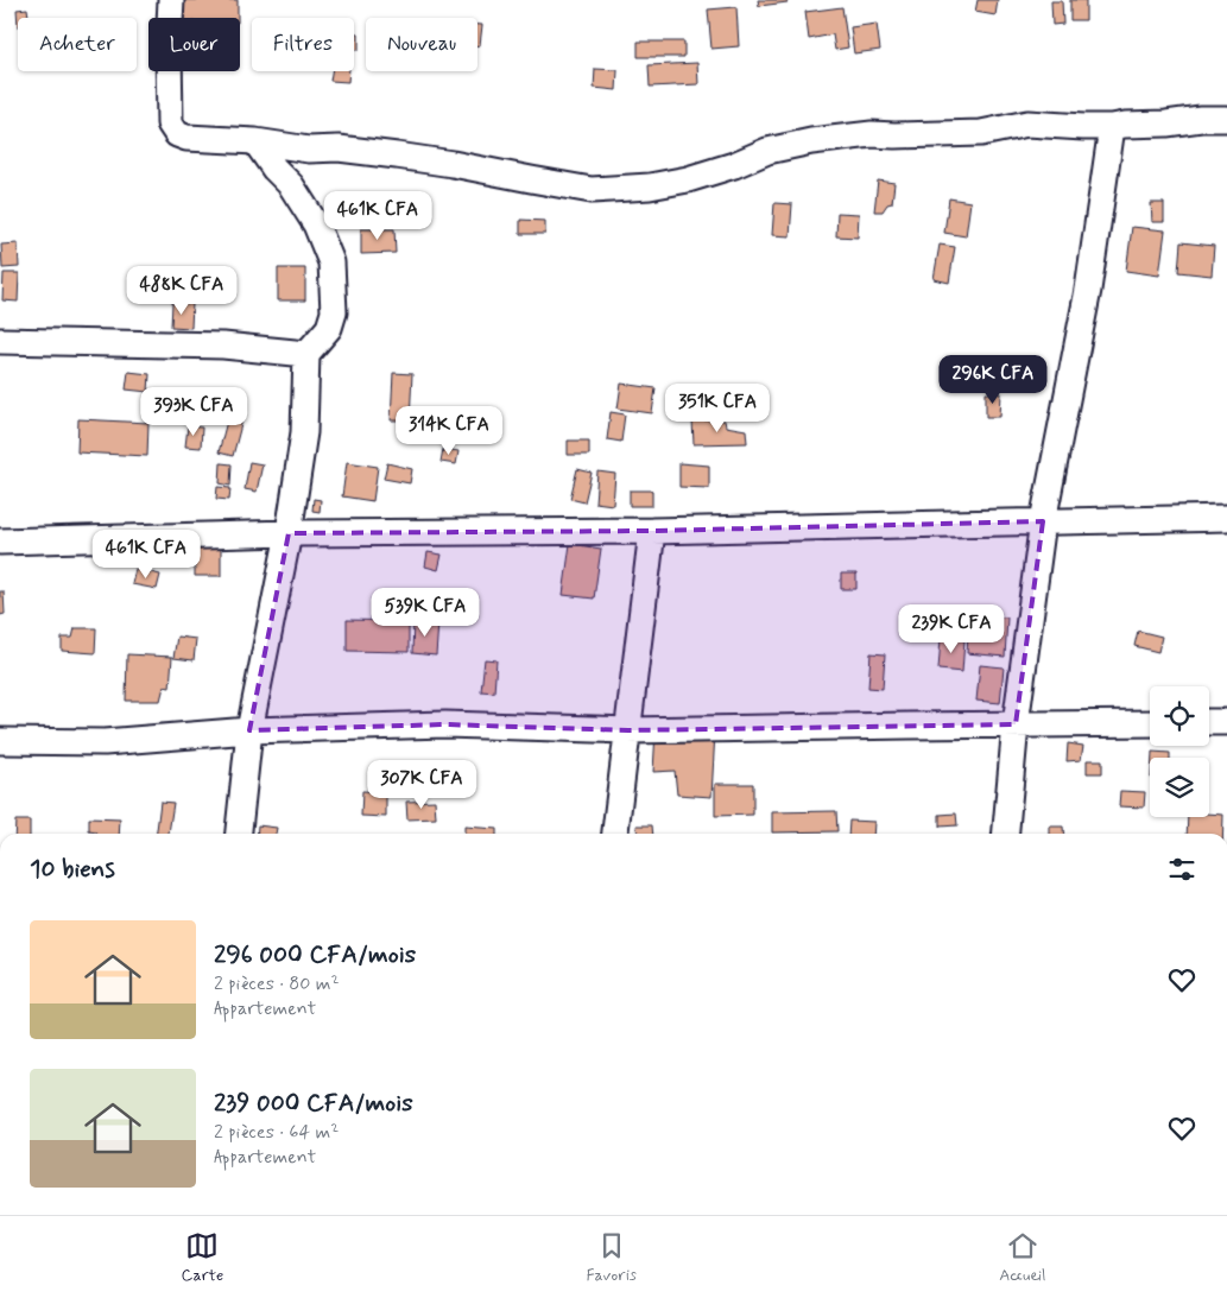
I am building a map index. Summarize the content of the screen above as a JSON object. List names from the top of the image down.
{
  "page": {
    "chip": [
      "Acheter",
      "Louer",
      "Filtres",
      "Nouveau"
    ],
    "price": [
      "461K CFA",
      "488K CFA",
      "296K CFA",
      "351K CFA",
      "393K CFA",
      "314K CFA",
      "461K CFA",
      "539K CFA",
      "239K CFA",
      "307K CFA"
    ],
    "heading": "10 biens",
    "list": [
      {
        "name": "296 000 CFA/mois",
        "note": "2 pièces · 80 m² · Appartement"
      },
      {
        "name": "239 000 CFA/mois",
        "note": "2 pièces · 64 m² · Appartement"
      }
    ],
    "tabs": ["Carte", "Favoris", "Accueil"]
  }
}
